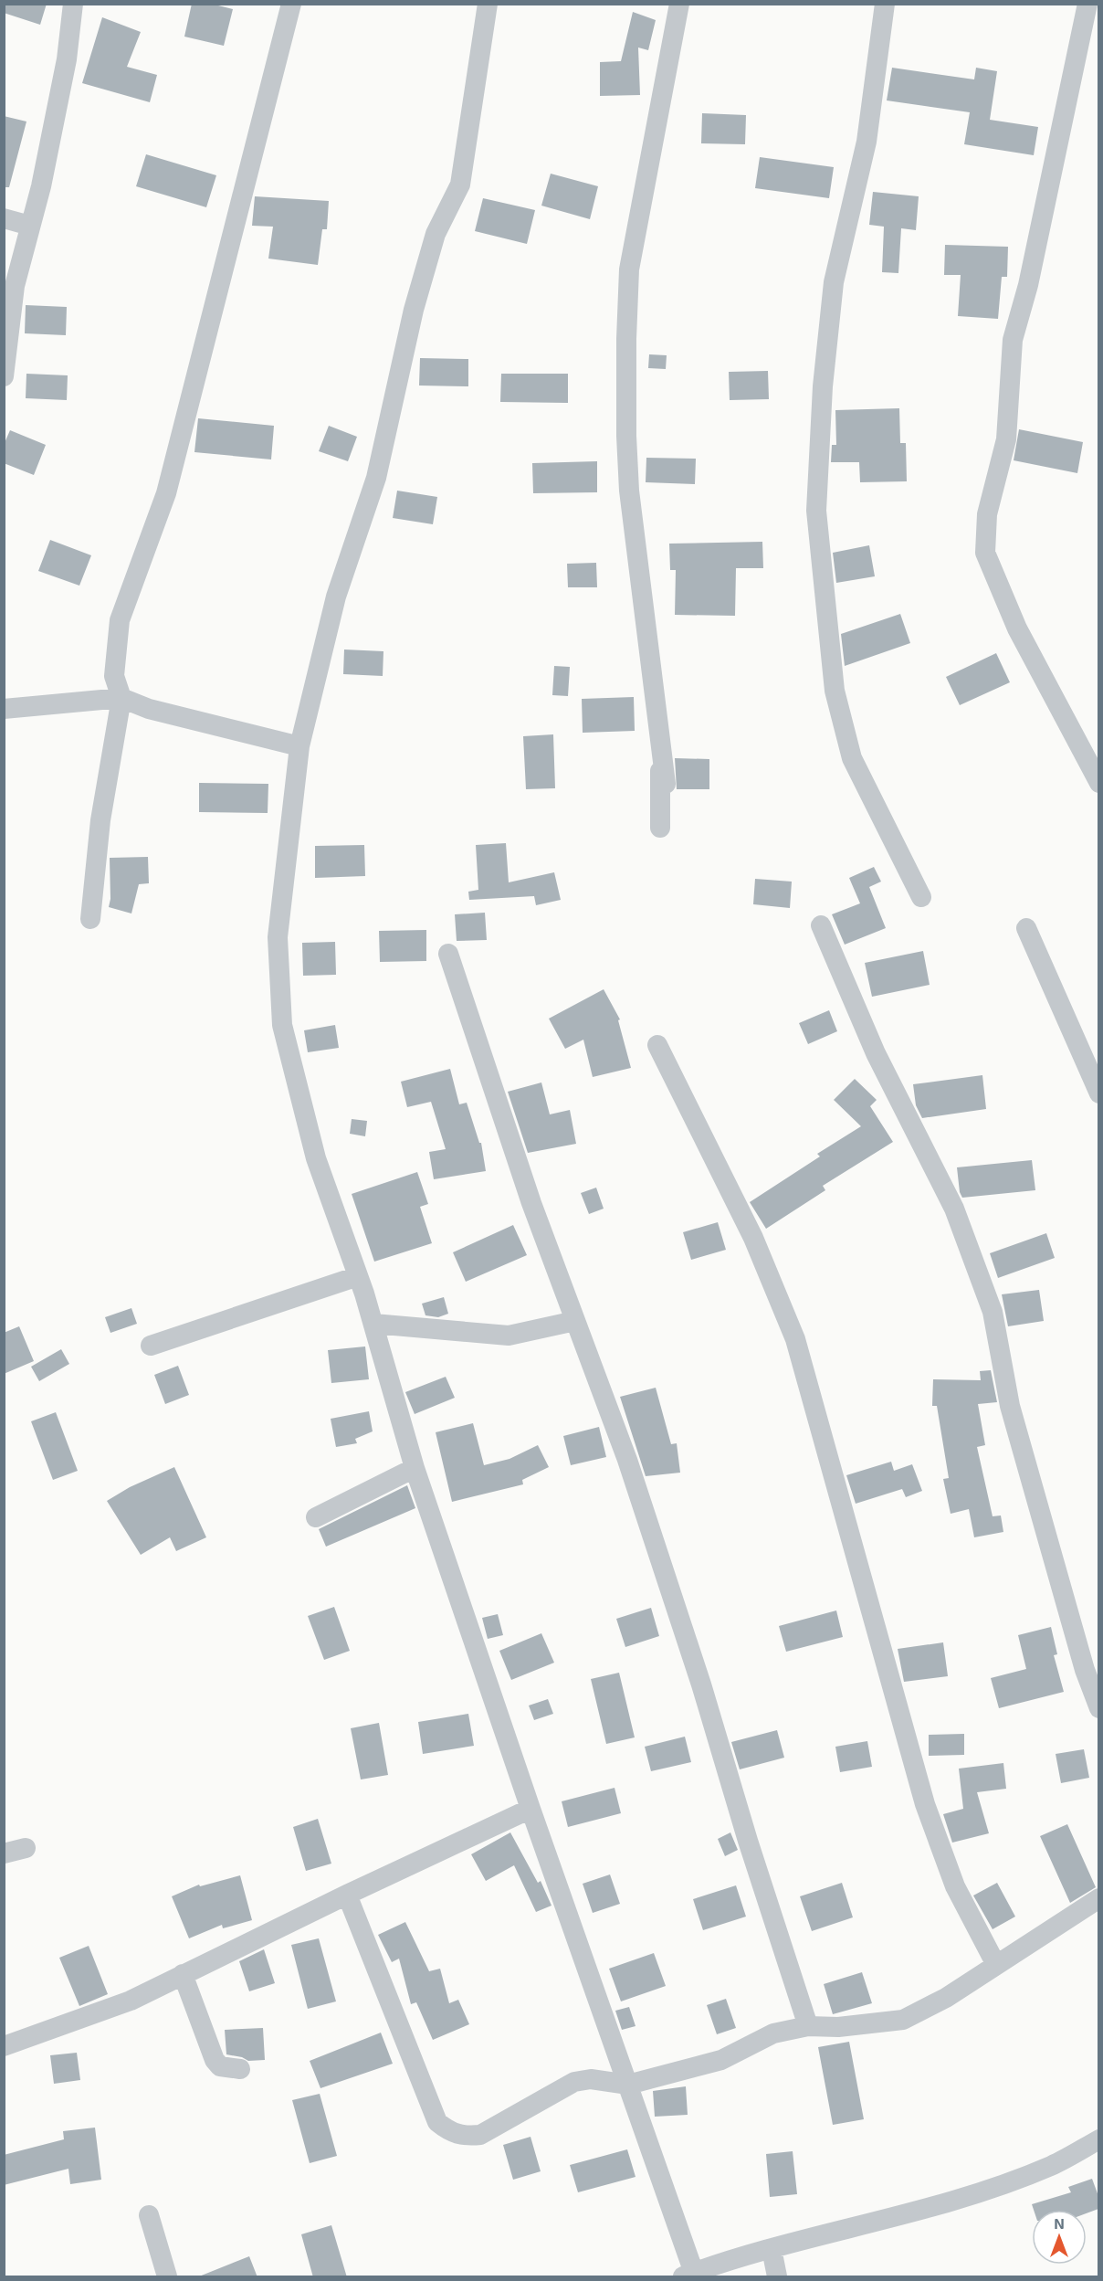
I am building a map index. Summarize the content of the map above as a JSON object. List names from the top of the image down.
{
  "north": "top"
}
